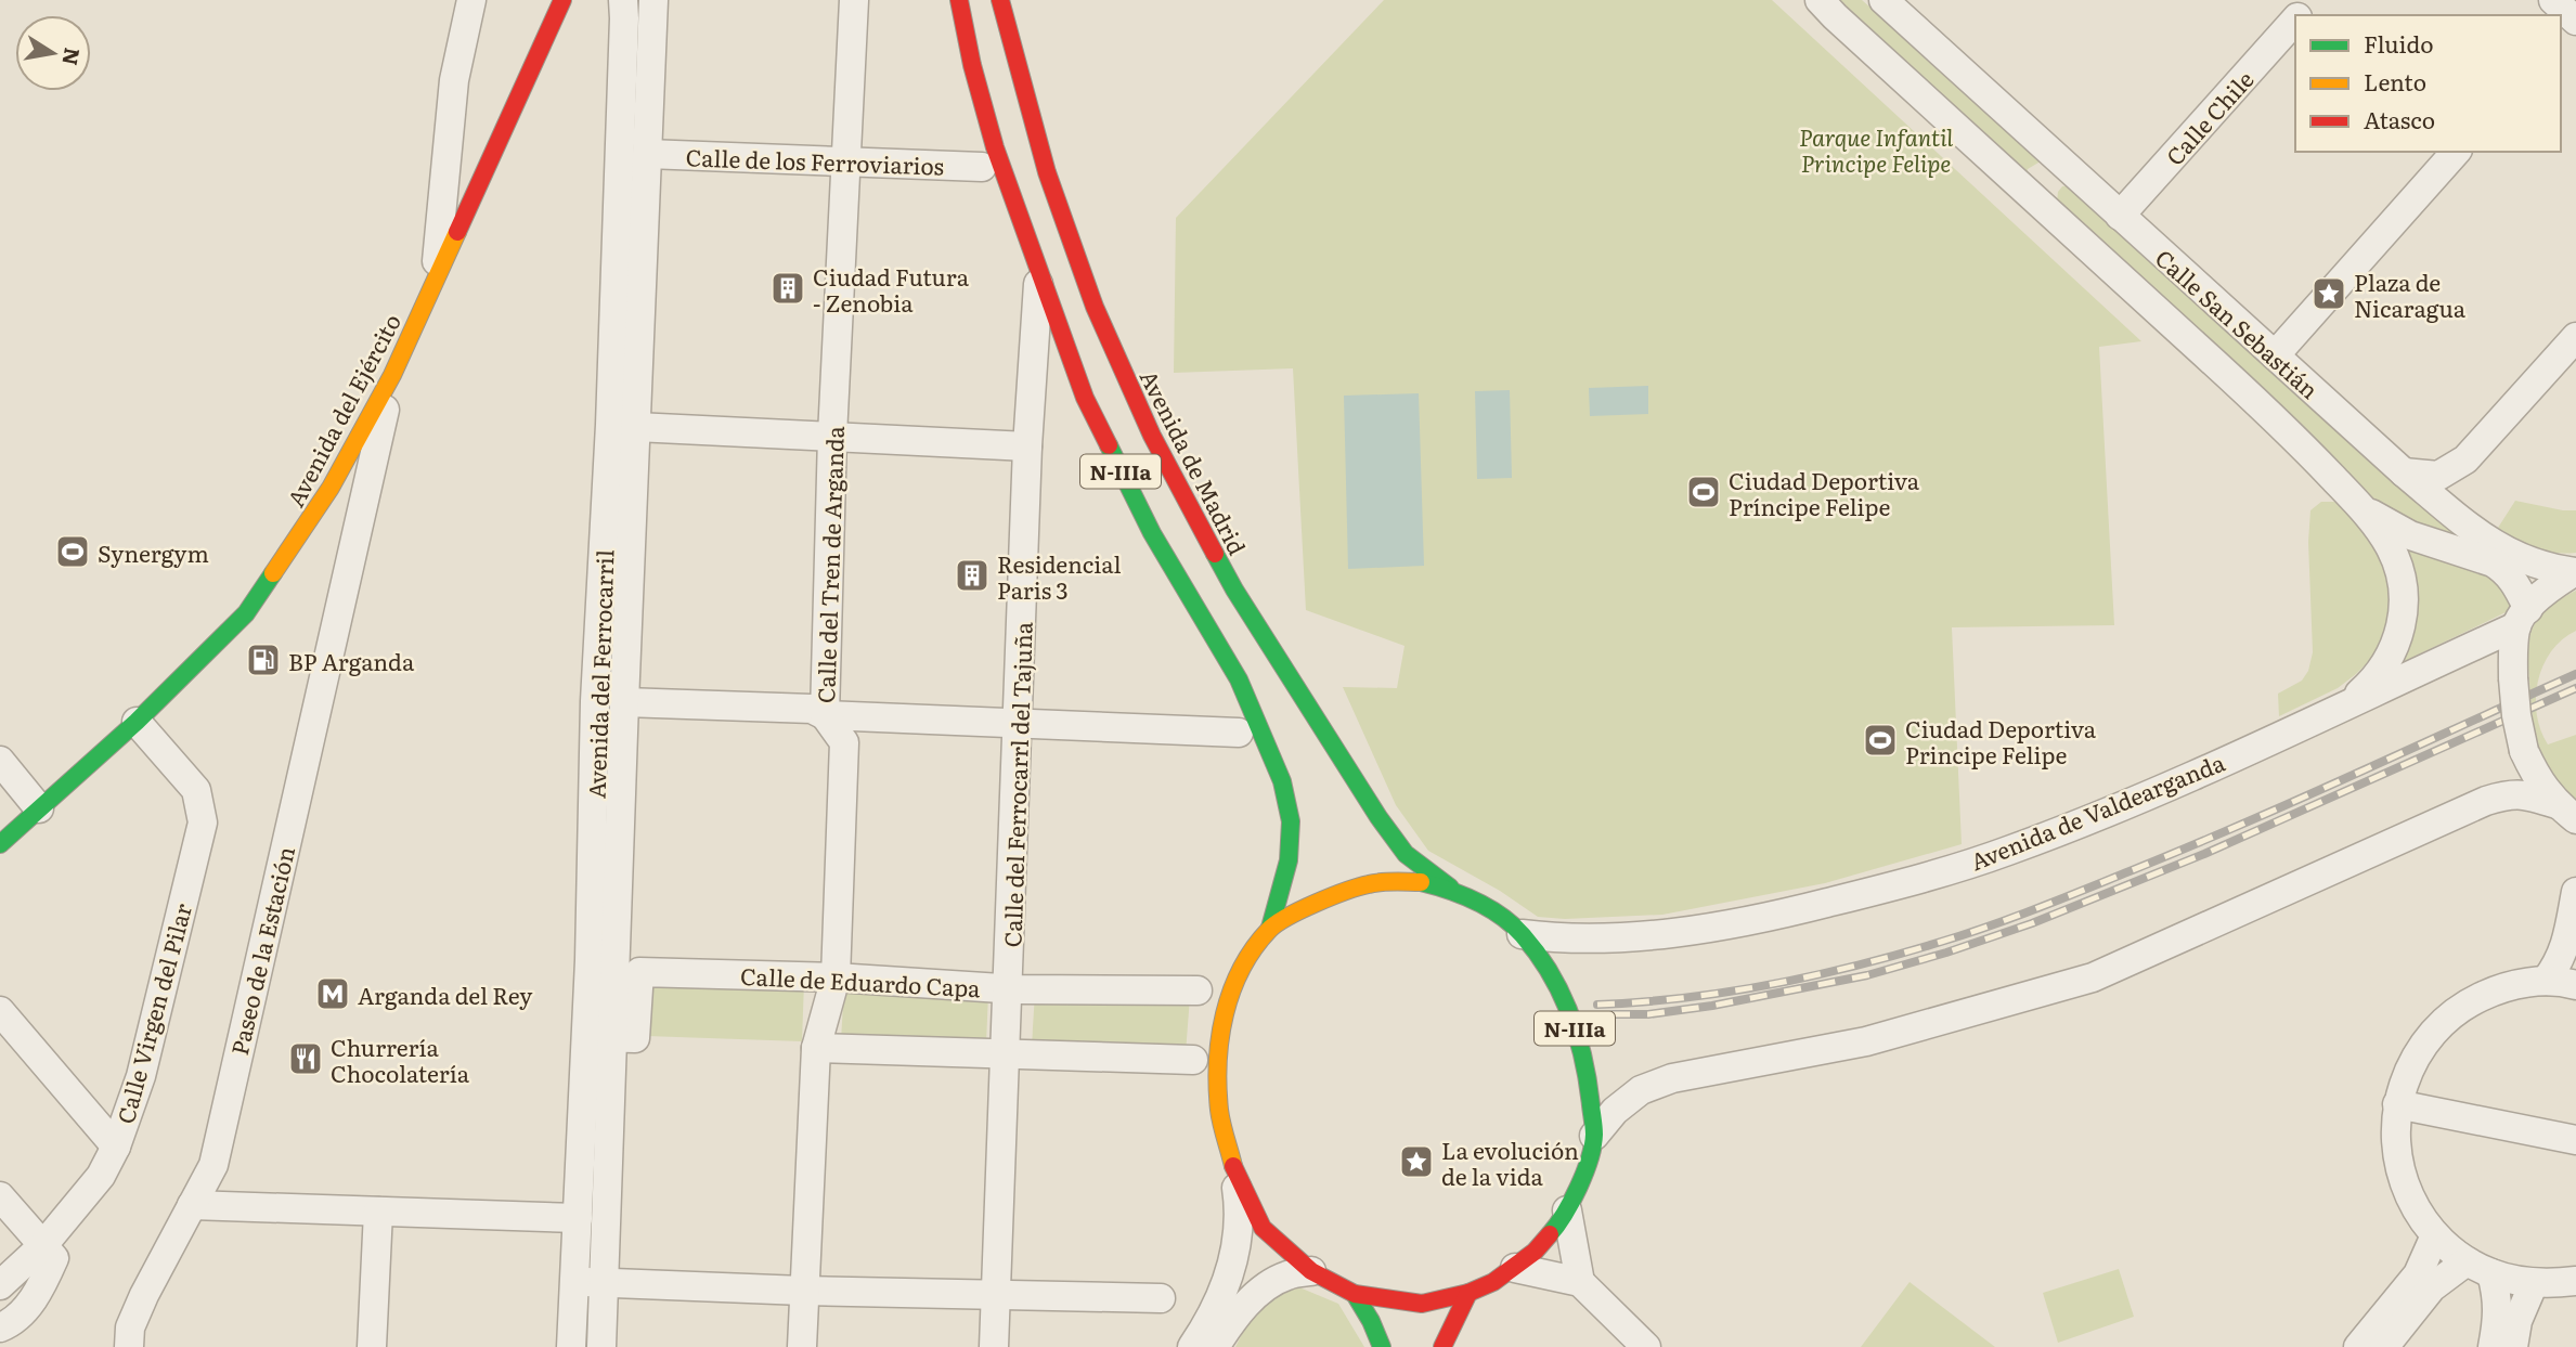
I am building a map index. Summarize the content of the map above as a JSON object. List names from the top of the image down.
{
  "streets": {
    "main road": ["Avenida del Ejército", "Avenida de Madrid", "N-IIIa"],
    "street": [
      "Calle Chile",
      "Calle de los Ferroviarios",
      "Calle San Sebastián",
      "Calle del Tren de Arganda",
      "Avenida del Ferrocarril",
      "Calle del Ferrocarrl del Tajuña",
      "Avenida de Valdearganda",
      "Paseo de la Estación",
      "Calle de Eduardo Capa",
      "Calle Virgen del Pilar"
    ]
  },
  "crossings": [
    ["Calle Chile", "Calle San Sebastián"],
    ["Calle de los Ferroviarios", "Calle del Tren de Arganda"],
    ["Calle de los Ferroviarios", "Avenida del Ferrocarril"],
    ["Calle San Sebastián", "Avenida de Valdearganda"],
    ["Avenida del Ejército", "Paseo de la Estación"],
    ["Avenida del Ejército", "Calle Virgen del Pilar"],
    ["Avenida de Madrid", "N-IIIa"],
    ["N-IIIa", "Calle del Ferrocarrl del Tajuña"],
    ["N-IIIa", "Avenida de Valdearganda"],
    ["Calle del Tren de Arganda", "Calle de Eduardo Capa"],
    ["Avenida del Ferrocarril", "Calle de Eduardo Capa"],
    ["Calle del Ferrocarrl del Tajuña", "Calle de Eduardo Capa"]
  ],
  "parks": ["Parque Infantil Principe Felipe"],
  "places": {
    "building": ["Ciudad Futura - Zenobia", "Residencial Paris 3"],
    "place": ["Plaza de Nicaragua", "La evolución de la vida"],
    "sports": ["Ciudad Deportiva Príncipe Felipe", "Synergym", "Ciudad Deportiva Principe Felipe"],
    "fuel station": ["BP Arganda"],
    "metro station": ["Arganda del Rey"],
    "restaurant": ["Churrería Chocolatería"]
  },
  "legend": ["Fluido", "Lento", "Atasco"],
  "north": "right"
}
